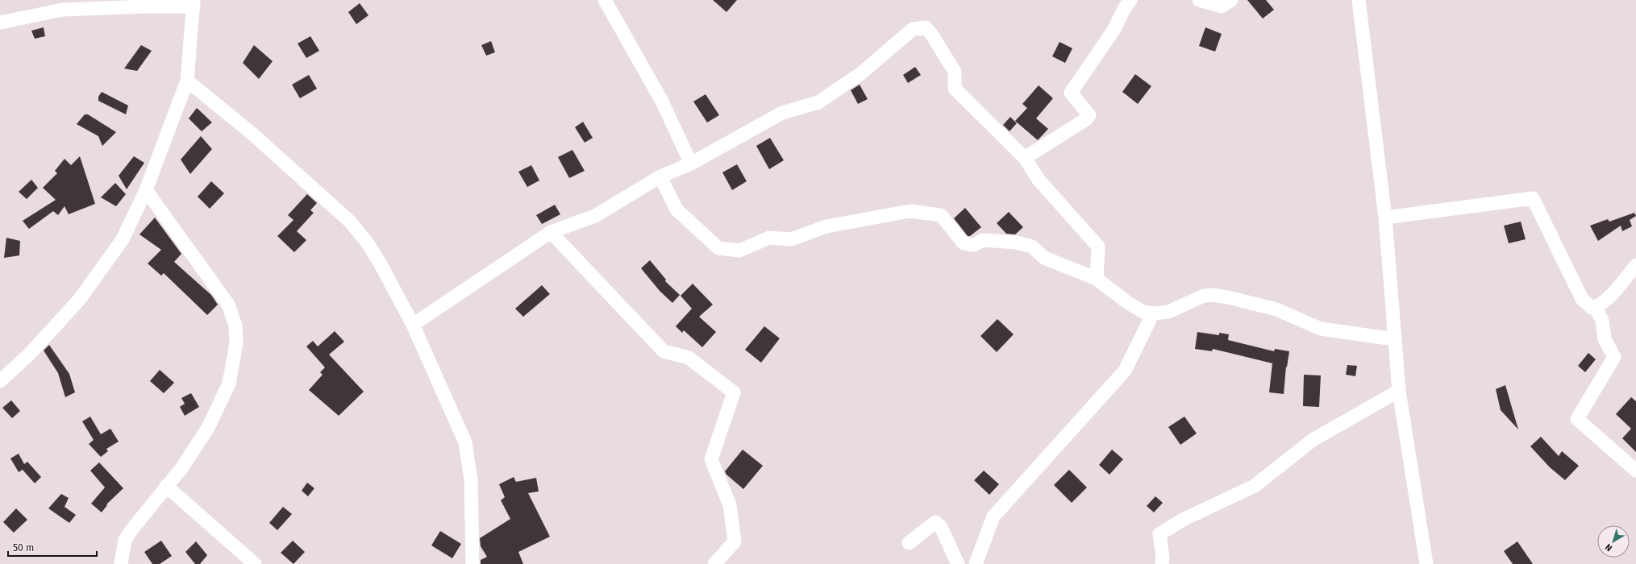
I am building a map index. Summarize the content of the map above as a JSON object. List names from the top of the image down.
{
  "scale_bar": "50 m",
  "north": "bottom left"
}
